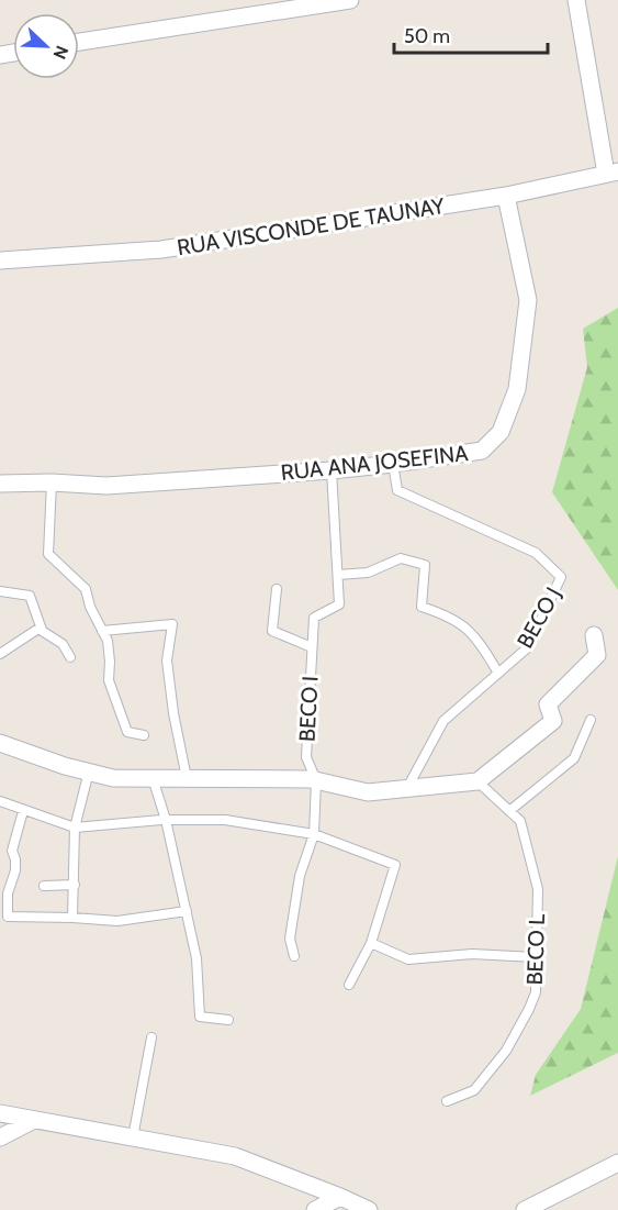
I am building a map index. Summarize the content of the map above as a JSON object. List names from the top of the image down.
{
  "streets": {
    "street": ["RUA VISCONDE DE TAUNAY", "RUA ANA JOSEFINA"],
    "lane": ["BECO J", "BECO I", "BECO L"]
  },
  "crossings": [
    ["RUA VISCONDE DE TAUNAY", "RUA ANA JOSEFINA"],
    ["RUA ANA JOSEFINA", "BECO J"],
    ["RUA ANA JOSEFINA", "BECO I"]
  ],
  "scale_bar": "50 m",
  "north": "bottom right"
}
